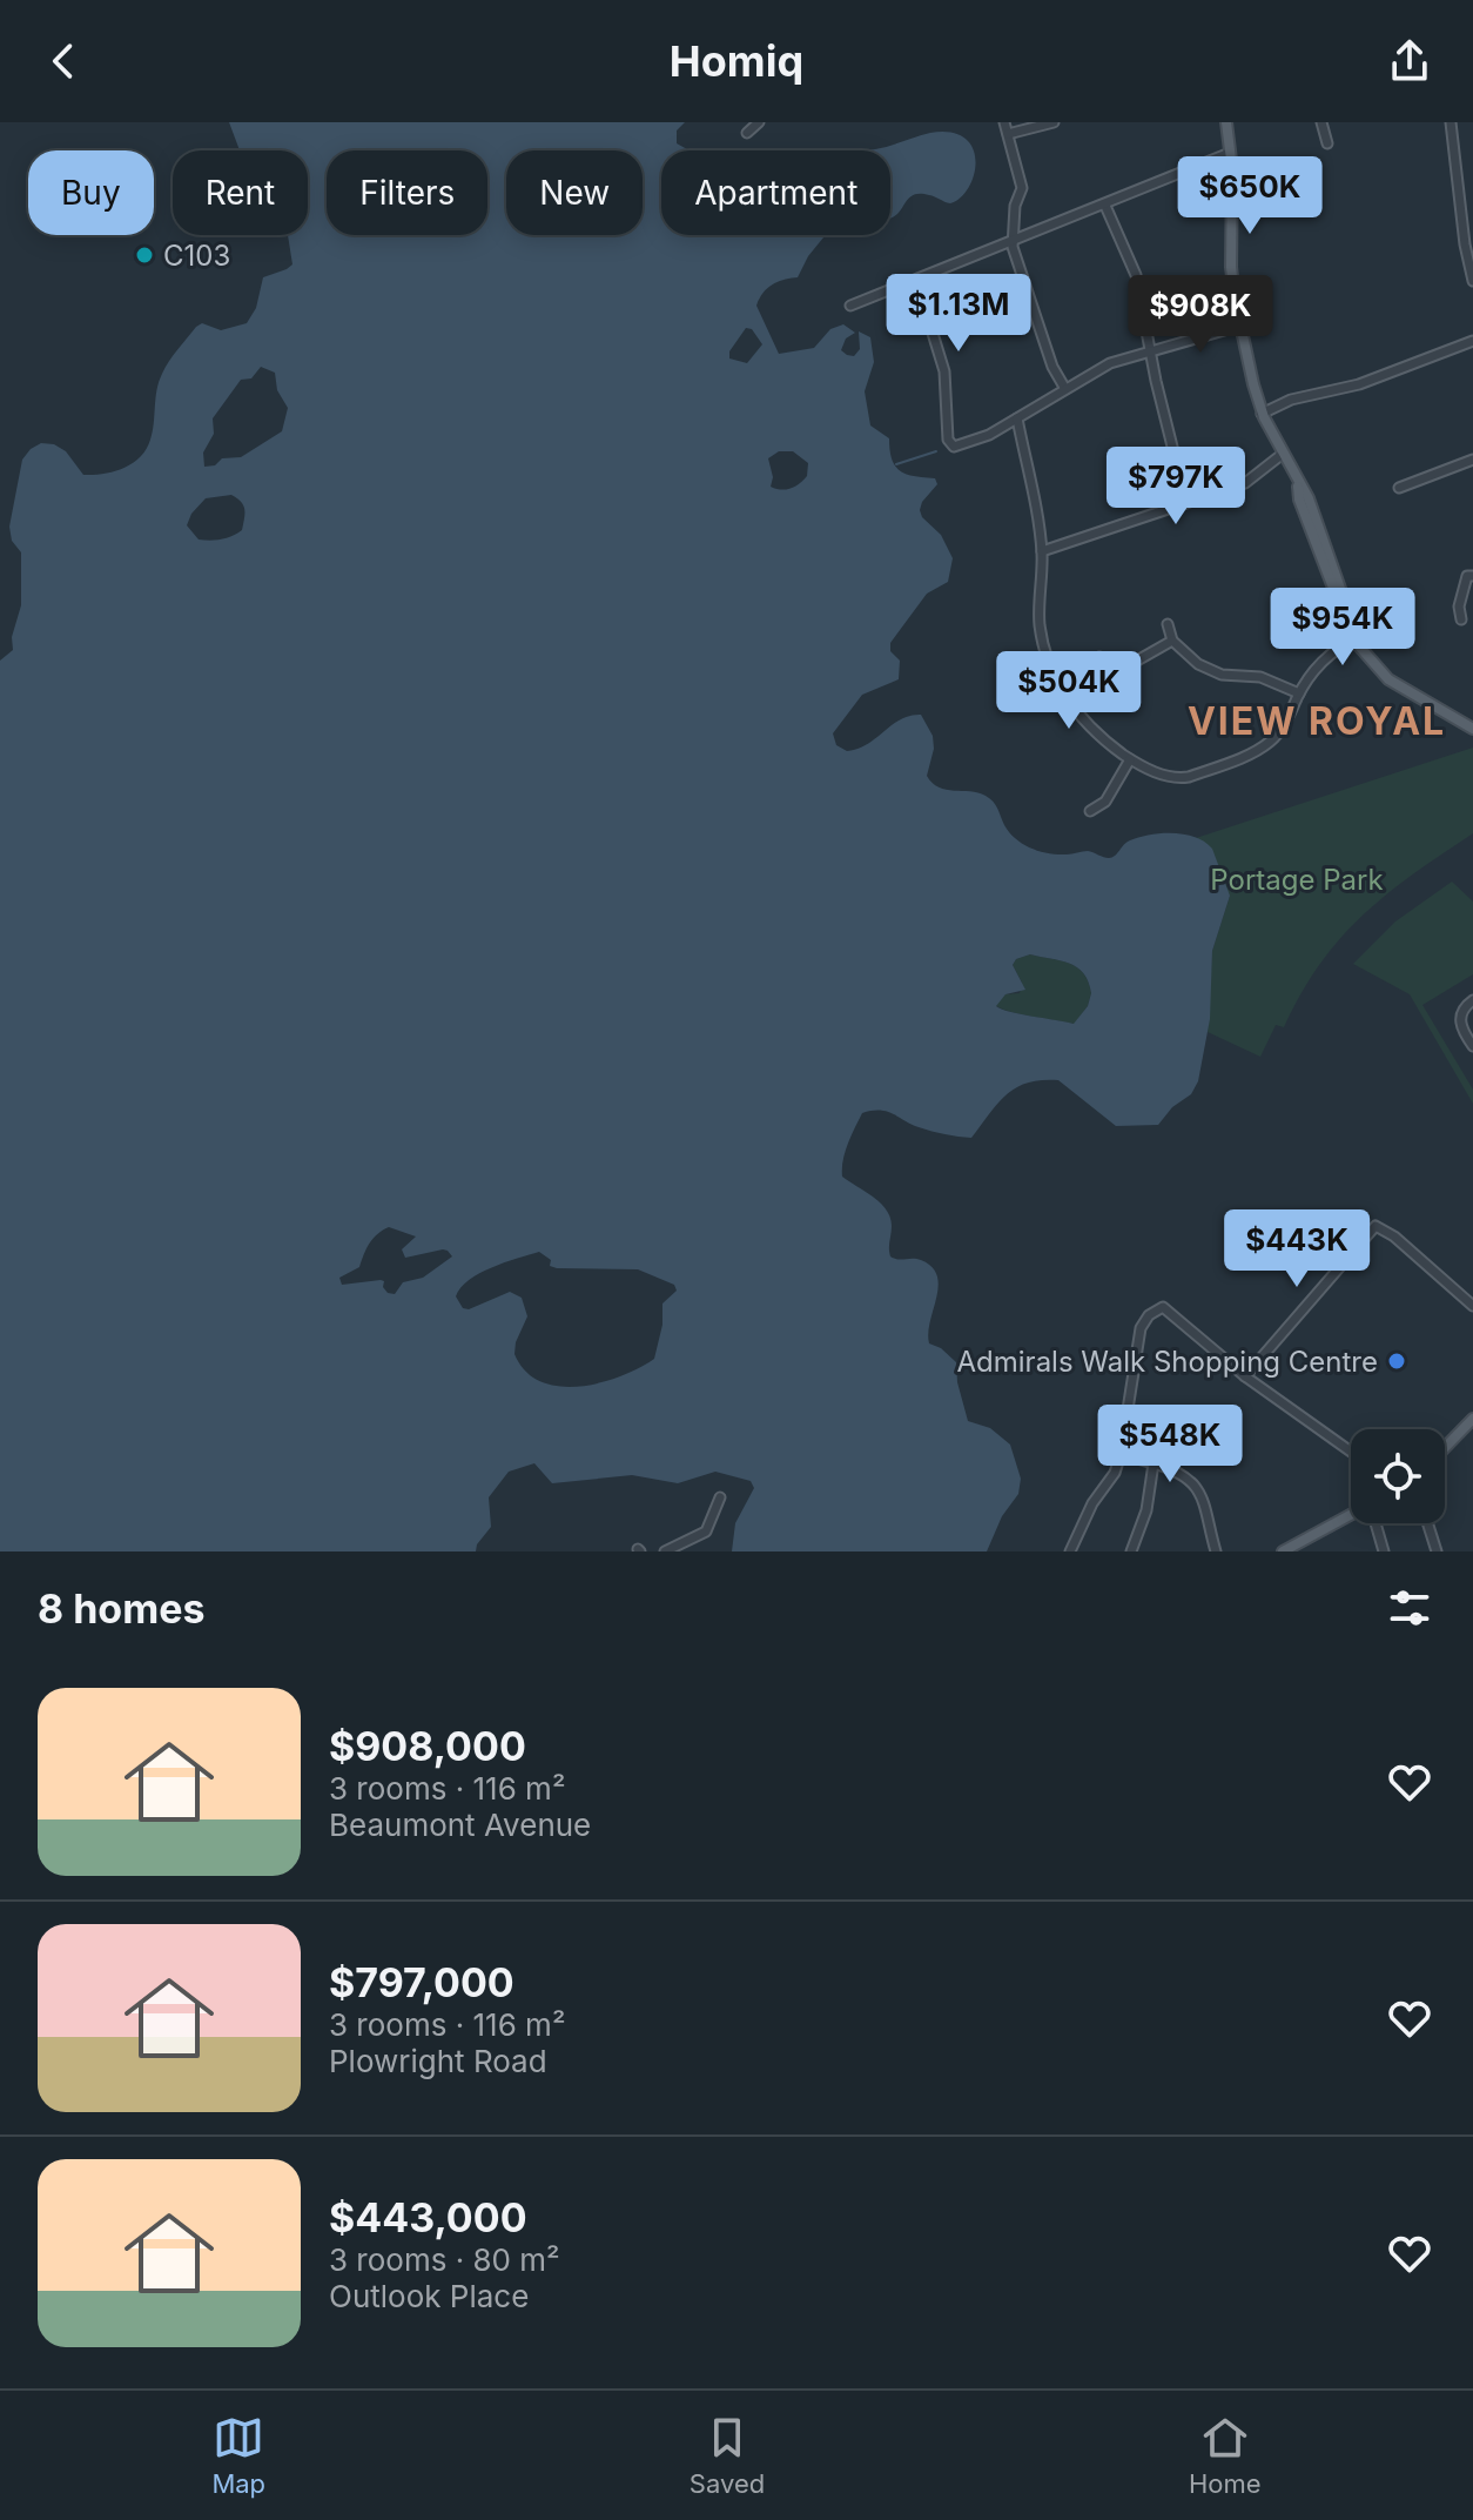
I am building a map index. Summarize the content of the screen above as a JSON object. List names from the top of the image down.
{
  "districts": ["VIEW ROYAL"],
  "parks": ["Portage Park"],
  "places": ["C103", "Admirals Walk Shopping Centre"],
  "page": {
    "header": "Homiq",
    "chip": [
      "Buy",
      "Rent",
      "Filters",
      "New",
      "Apartment"
    ],
    "price": [
      "$650K",
      "$1.13M",
      "$908K",
      "$797K",
      "$954K",
      "$504K",
      "$443K",
      "$548K"
    ],
    "heading": "8 homes",
    "list": [
      {
        "name": "$908,000",
        "note": "3 rooms · 116 m² · Beaumont Avenue"
      },
      {
        "name": "$797,000",
        "note": "3 rooms · 116 m² · Plowright Road"
      },
      {
        "name": "$443,000",
        "note": "3 rooms · 80 m² · Outlook Place"
      }
    ],
    "tabs": ["Map", "Saved", "Home"]
  }
}
